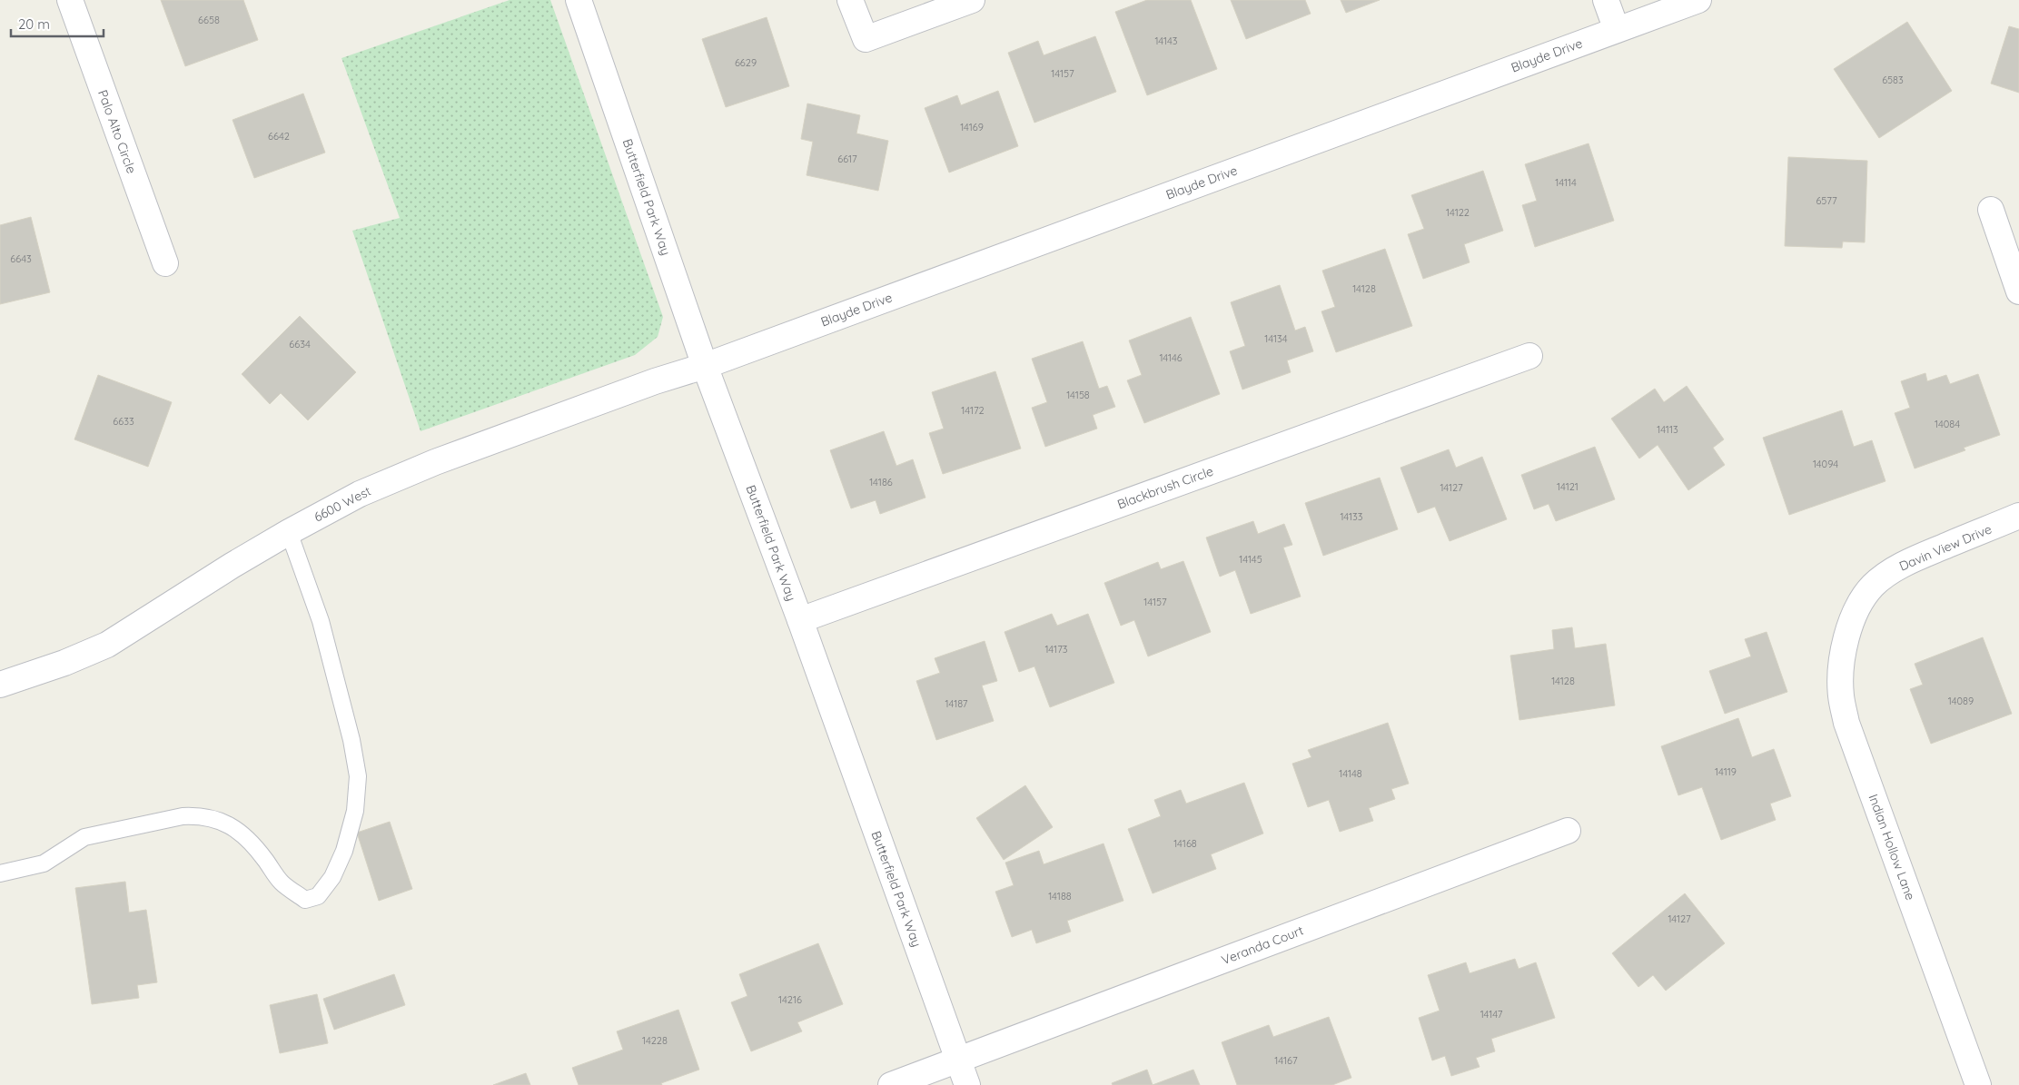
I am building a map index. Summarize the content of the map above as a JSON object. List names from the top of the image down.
{
  "streets": {
    "street": [
      "Blayde Drive",
      "Palo Alto Circle",
      "Butterfield Park Way",
      "Blackbrush Circle",
      "6600 West",
      "Davin View Drive",
      "Indian Hollow Lane",
      "Veranda Court"
    ]
  },
  "crossings": [
    ["Blayde Drive", "Butterfield Park Way"],
    ["Blayde Drive", "6600 West"],
    ["Butterfield Park Way", "Blackbrush Circle"],
    ["Butterfield Park Way", "6600 West"],
    ["Butterfield Park Way", "Veranda Court"],
    ["Davin View Drive", "Indian Hollow Lane"]
  ],
  "house_numbers": [
    "6658",
    "14143",
    "6629",
    "14157",
    "6583",
    "14169",
    "6642",
    "6617",
    "14114",
    "6577",
    "14122",
    "6643",
    "14128",
    "14134",
    "6634",
    "14146",
    "14158",
    "14172",
    "6633",
    "14084",
    "14113",
    "14094",
    "14186",
    "14121",
    "14127",
    "14133",
    "14145",
    "14157",
    "14173",
    "14128",
    "14089",
    "14187",
    "14119",
    "14148",
    "14168",
    "14188",
    "14127",
    "14216",
    "14147",
    "14228",
    "14167"
  ],
  "scale_bar": "20 m"
}
